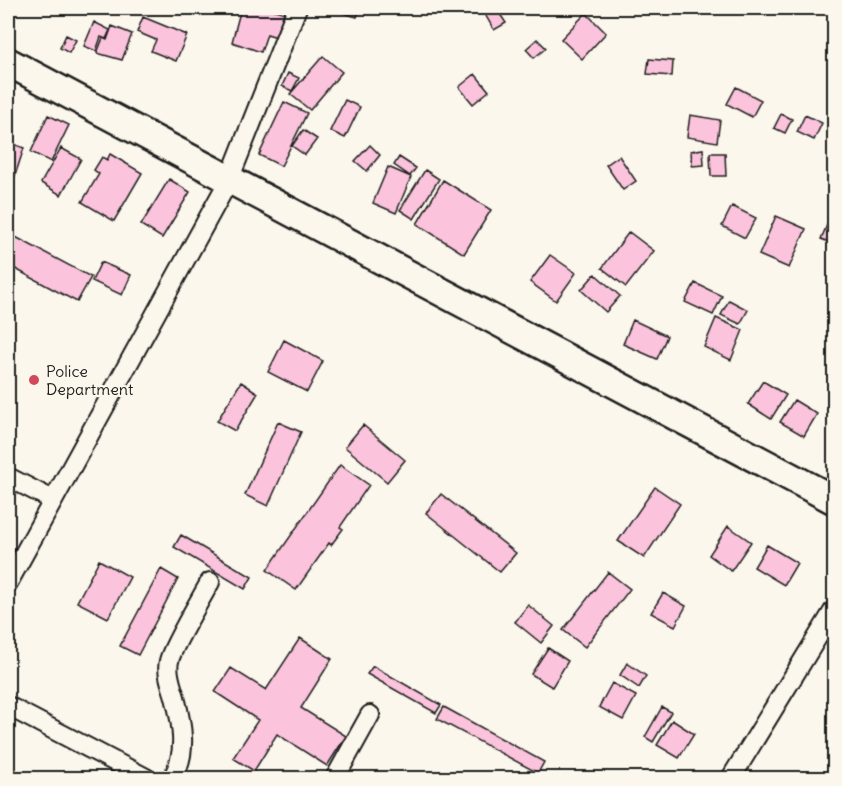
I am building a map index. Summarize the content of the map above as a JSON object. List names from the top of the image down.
{
  "places": ["Police Department"]
}
